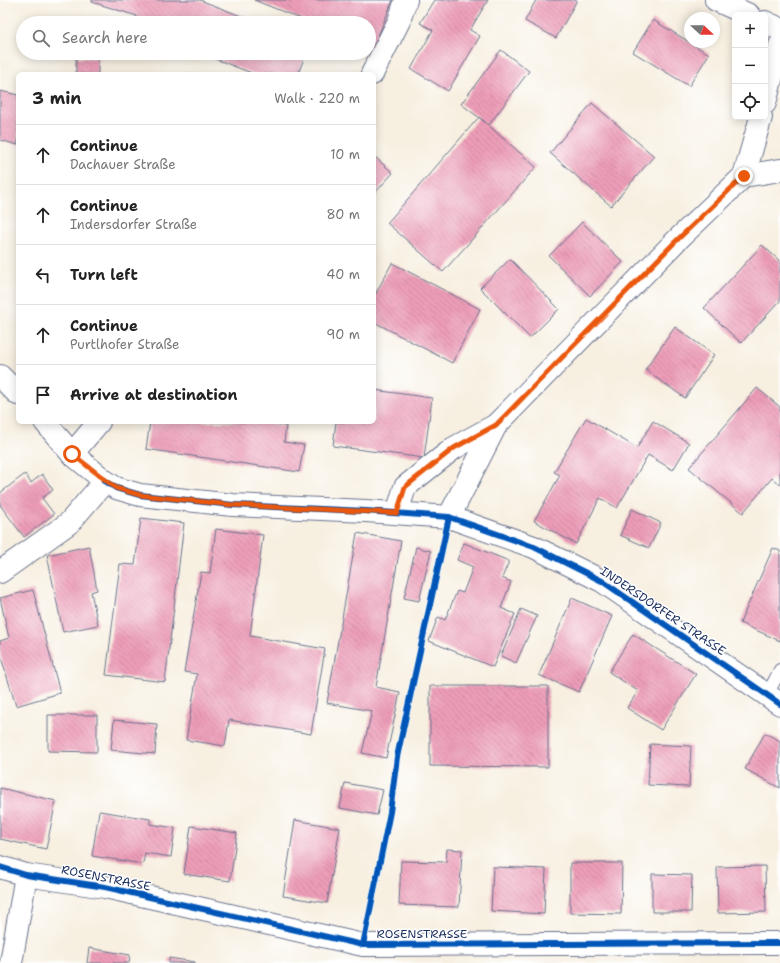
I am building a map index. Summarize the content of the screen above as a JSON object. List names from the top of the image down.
{
  "streets": {
    "street": ["INDERSDORFER STRASSE", "ROSENSTRASSE"]
  },
  "north": "right",
  "page": {
    "map_buttons": ["+", "−"],
    "search": "Search here",
    "heading": ["3 min", "Walk · 220 m"],
    "list": [
      ["Continue", "Dachauer Straße", "10 m"],
      ["Continue", "Indersdorfer Straße", "80 m"],
      ["Turn left", "40 m"],
      ["Continue", "Purtlhofer Straße", "90 m"],
      "Arrive at destination"
    ]
  }
}
